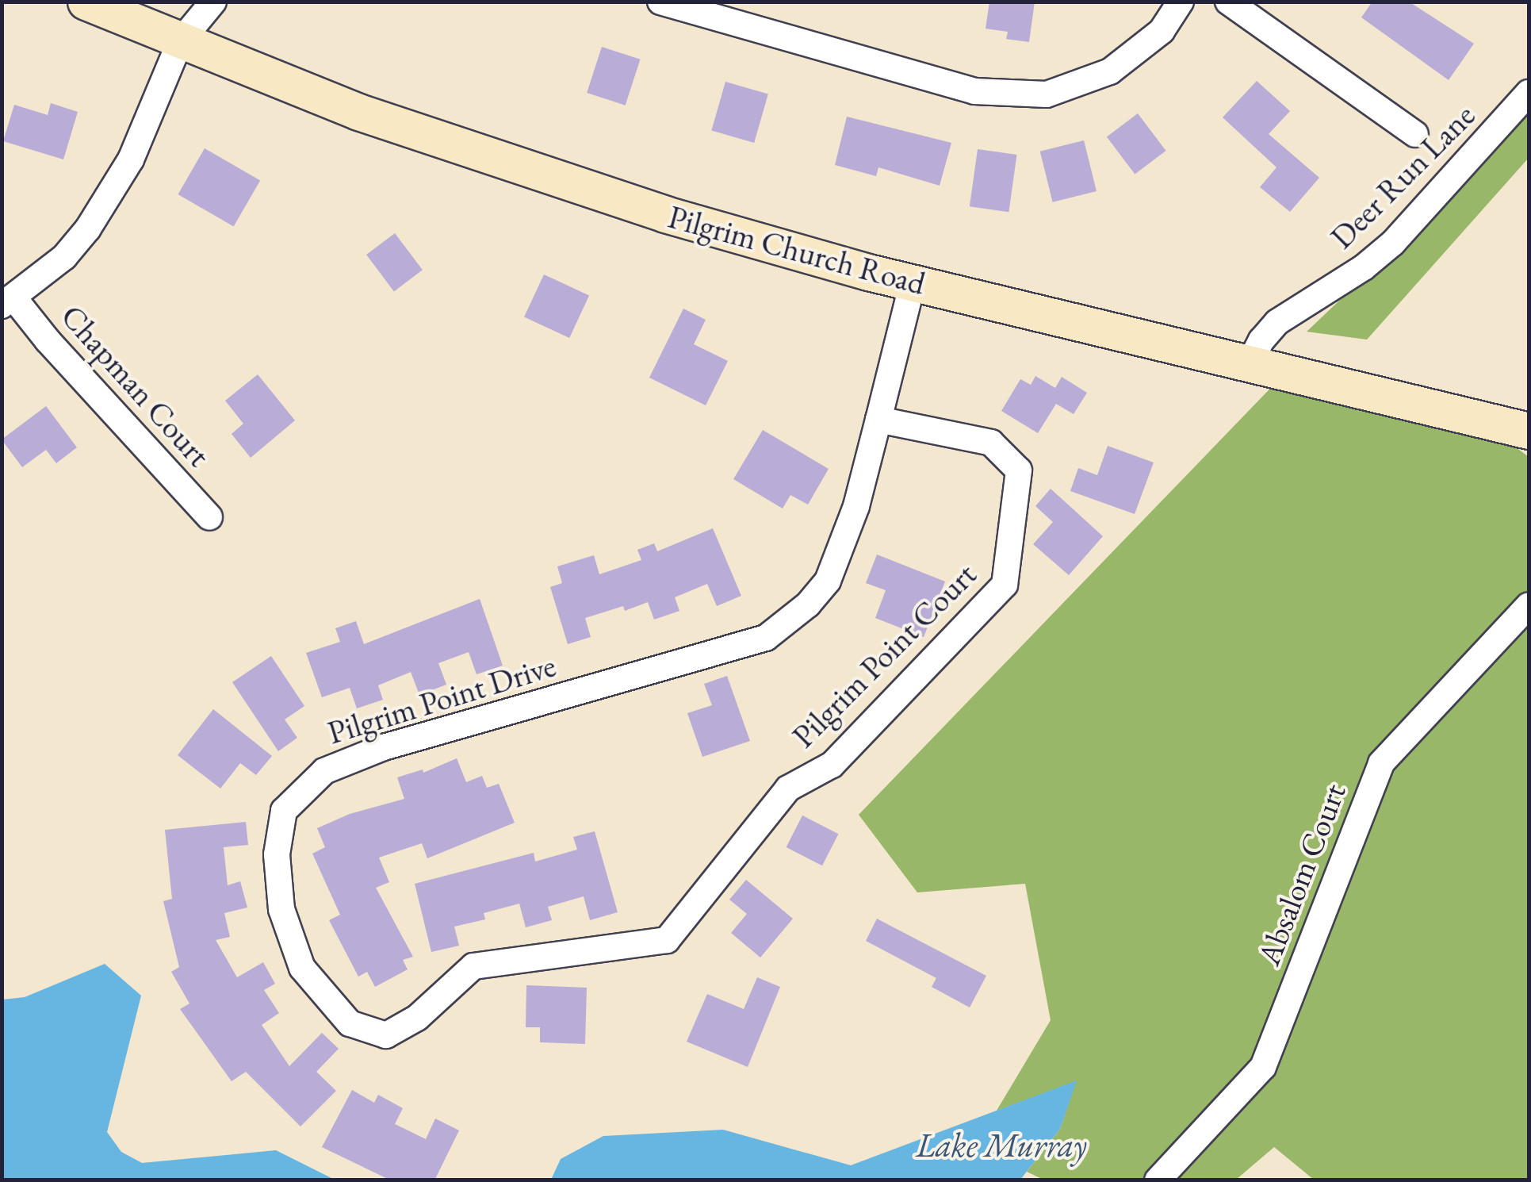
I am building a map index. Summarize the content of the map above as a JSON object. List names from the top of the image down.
{
  "streets": {
    "street": [
      "Deer Run Lane",
      "Pilgrim Church Road",
      "Chapman Court",
      "Pilgrim Point Court",
      "Pilgrim Point Drive",
      "Absalom Court"
    ]
  },
  "crossings": [
    ["Deer Run Lane", "Pilgrim Church Road"],
    ["Pilgrim Church Road", "Pilgrim Point Drive"],
    ["Pilgrim Point Court", "Pilgrim Point Drive"]
  ],
  "water": ["Lake Murray"]
}
